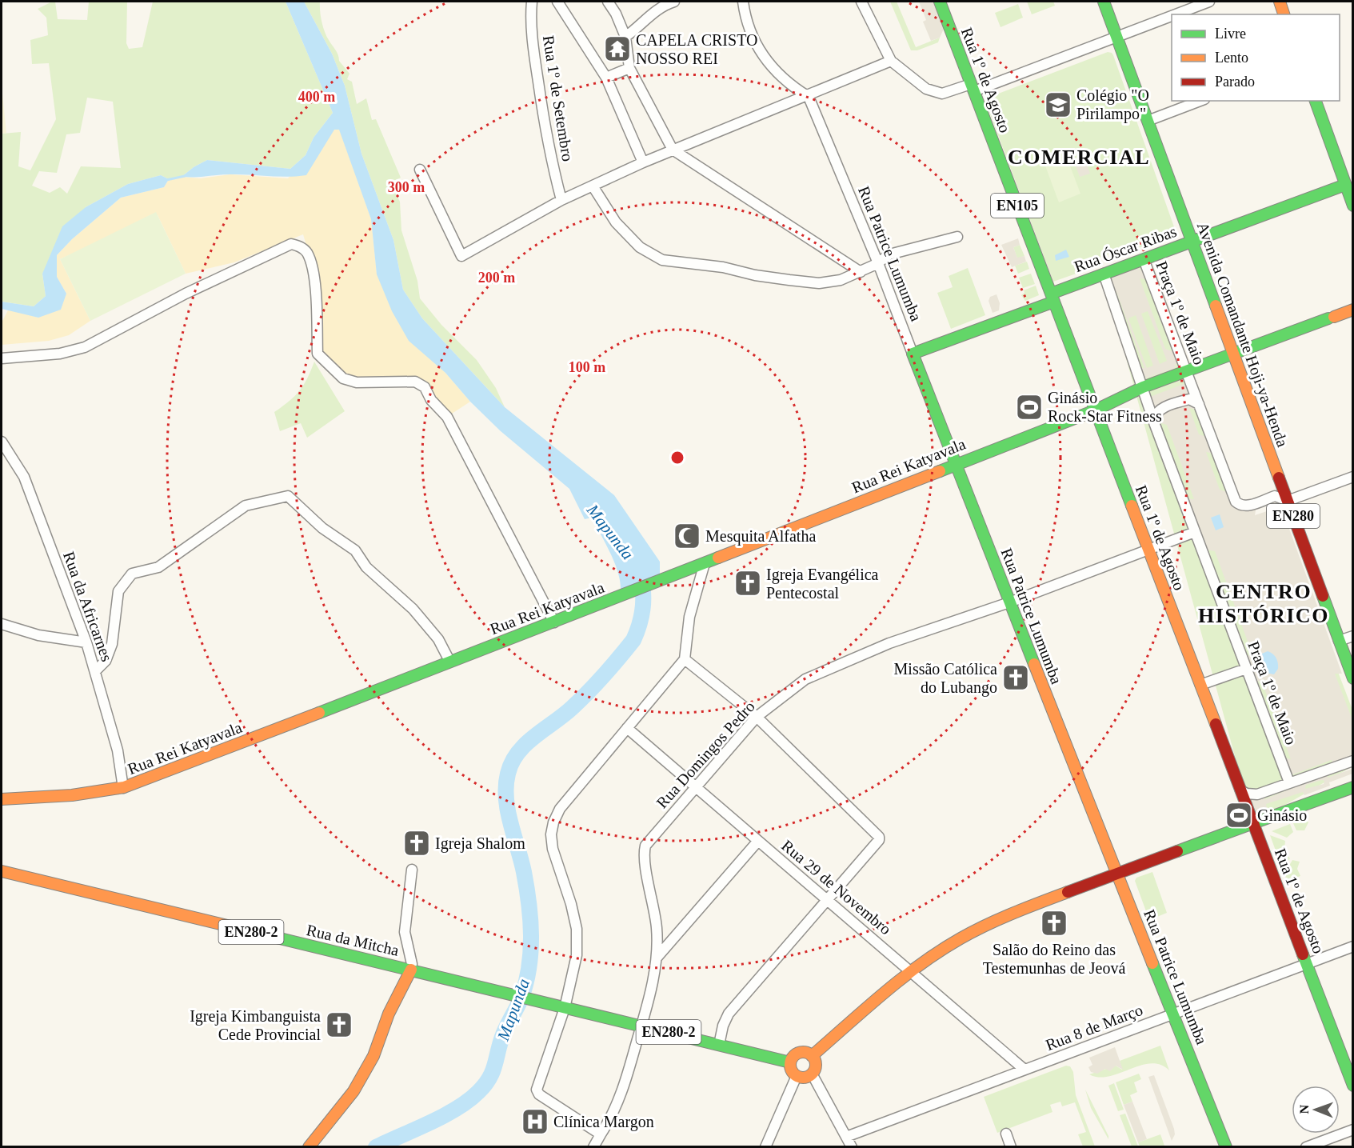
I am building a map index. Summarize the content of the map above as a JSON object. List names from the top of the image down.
{
  "streets": {
    "main road": [
      "Rua 1º de Agosto",
      "EN105",
      "Rua Óscar Ribas",
      "Rua Patrice Lumumba",
      "Avenida Comandante Hoji-ya-Henda",
      "Rua Rei Katyavala",
      "EN280",
      "EN280-2",
      "Rua da Mitcha"
    ],
    "street": [
      "Rua 1º de Setembro",
      "Praça 1º de Maio",
      "Rua da Africarnes",
      "Rua Domingos Pedro",
      "Rua 29 de Novembro",
      "Rua 8 de Março"
    ]
  },
  "crossings": [
    ["Rua 1º de Agosto", "Rua Óscar Ribas"],
    ["Rua 1º de Agosto", "Rua Rei Katyavala"],
    ["Rua 1º de Agosto", "Rua Domingos Pedro"],
    ["Rua 1º de Agosto", "Rua 8 de Março"],
    ["Rua Óscar Ribas", "Rua Patrice Lumumba"],
    ["Rua Óscar Ribas", "Praça 1º de Maio"],
    ["Rua Óscar Ribas", "Avenida Comandante Hoji-ya-Henda"],
    ["Rua Patrice Lumumba", "Rua Rei Katyavala"],
    ["Rua Patrice Lumumba", "Rua Domingos Pedro"],
    ["Rua Patrice Lumumba", "Rua 8 de Março"],
    ["Praça 1º de Maio", "Avenida Comandante Hoji-ya-Henda"],
    ["Praça 1º de Maio", "Rua Rei Katyavala"],
    ["Praça 1º de Maio", "Rua Domingos Pedro"],
    ["Avenida Comandante Hoji-ya-Henda", "Rua Rei Katyavala"],
    ["Rua Rei Katyavala", "Rua da Africarnes"],
    ["Rua Domingos Pedro", "Rua 29 de Novembro"],
    ["Rua Domingos Pedro", "EN280-2"],
    ["Rua 29 de Novembro", "Rua 8 de Março"],
    ["EN280-2", "Rua da Mitcha"]
  ],
  "districts": ["COMERCIAL", "CENTRO HISTÓRICO"],
  "water": ["Mapunda"],
  "places": {
    "temple": ["CAPELA CRISTO NOSSO REI"],
    "school or university": ["Colégio \"O Pirilampo\""],
    "sports": ["Ginásio Rock-Star Fitness", "Ginásio"],
    "mosque": ["Mesquita Alfatha"],
    "church": [
      "Igreja Evangélica Pentecostal",
      "Missão Católica do Lubango",
      "Igreja Shalom",
      "Salão do Reino das Testemunhas de Jeová",
      "Igreja Kimbanguista Cede Provincial"
    ],
    "hospital": ["Clínica Margon"]
  },
  "legend": ["Livre", "Lento", "Parado"],
  "north": "left",
  "rings": [
    "400 m",
    "300 m",
    "200 m",
    "100 m"
  ]
}
